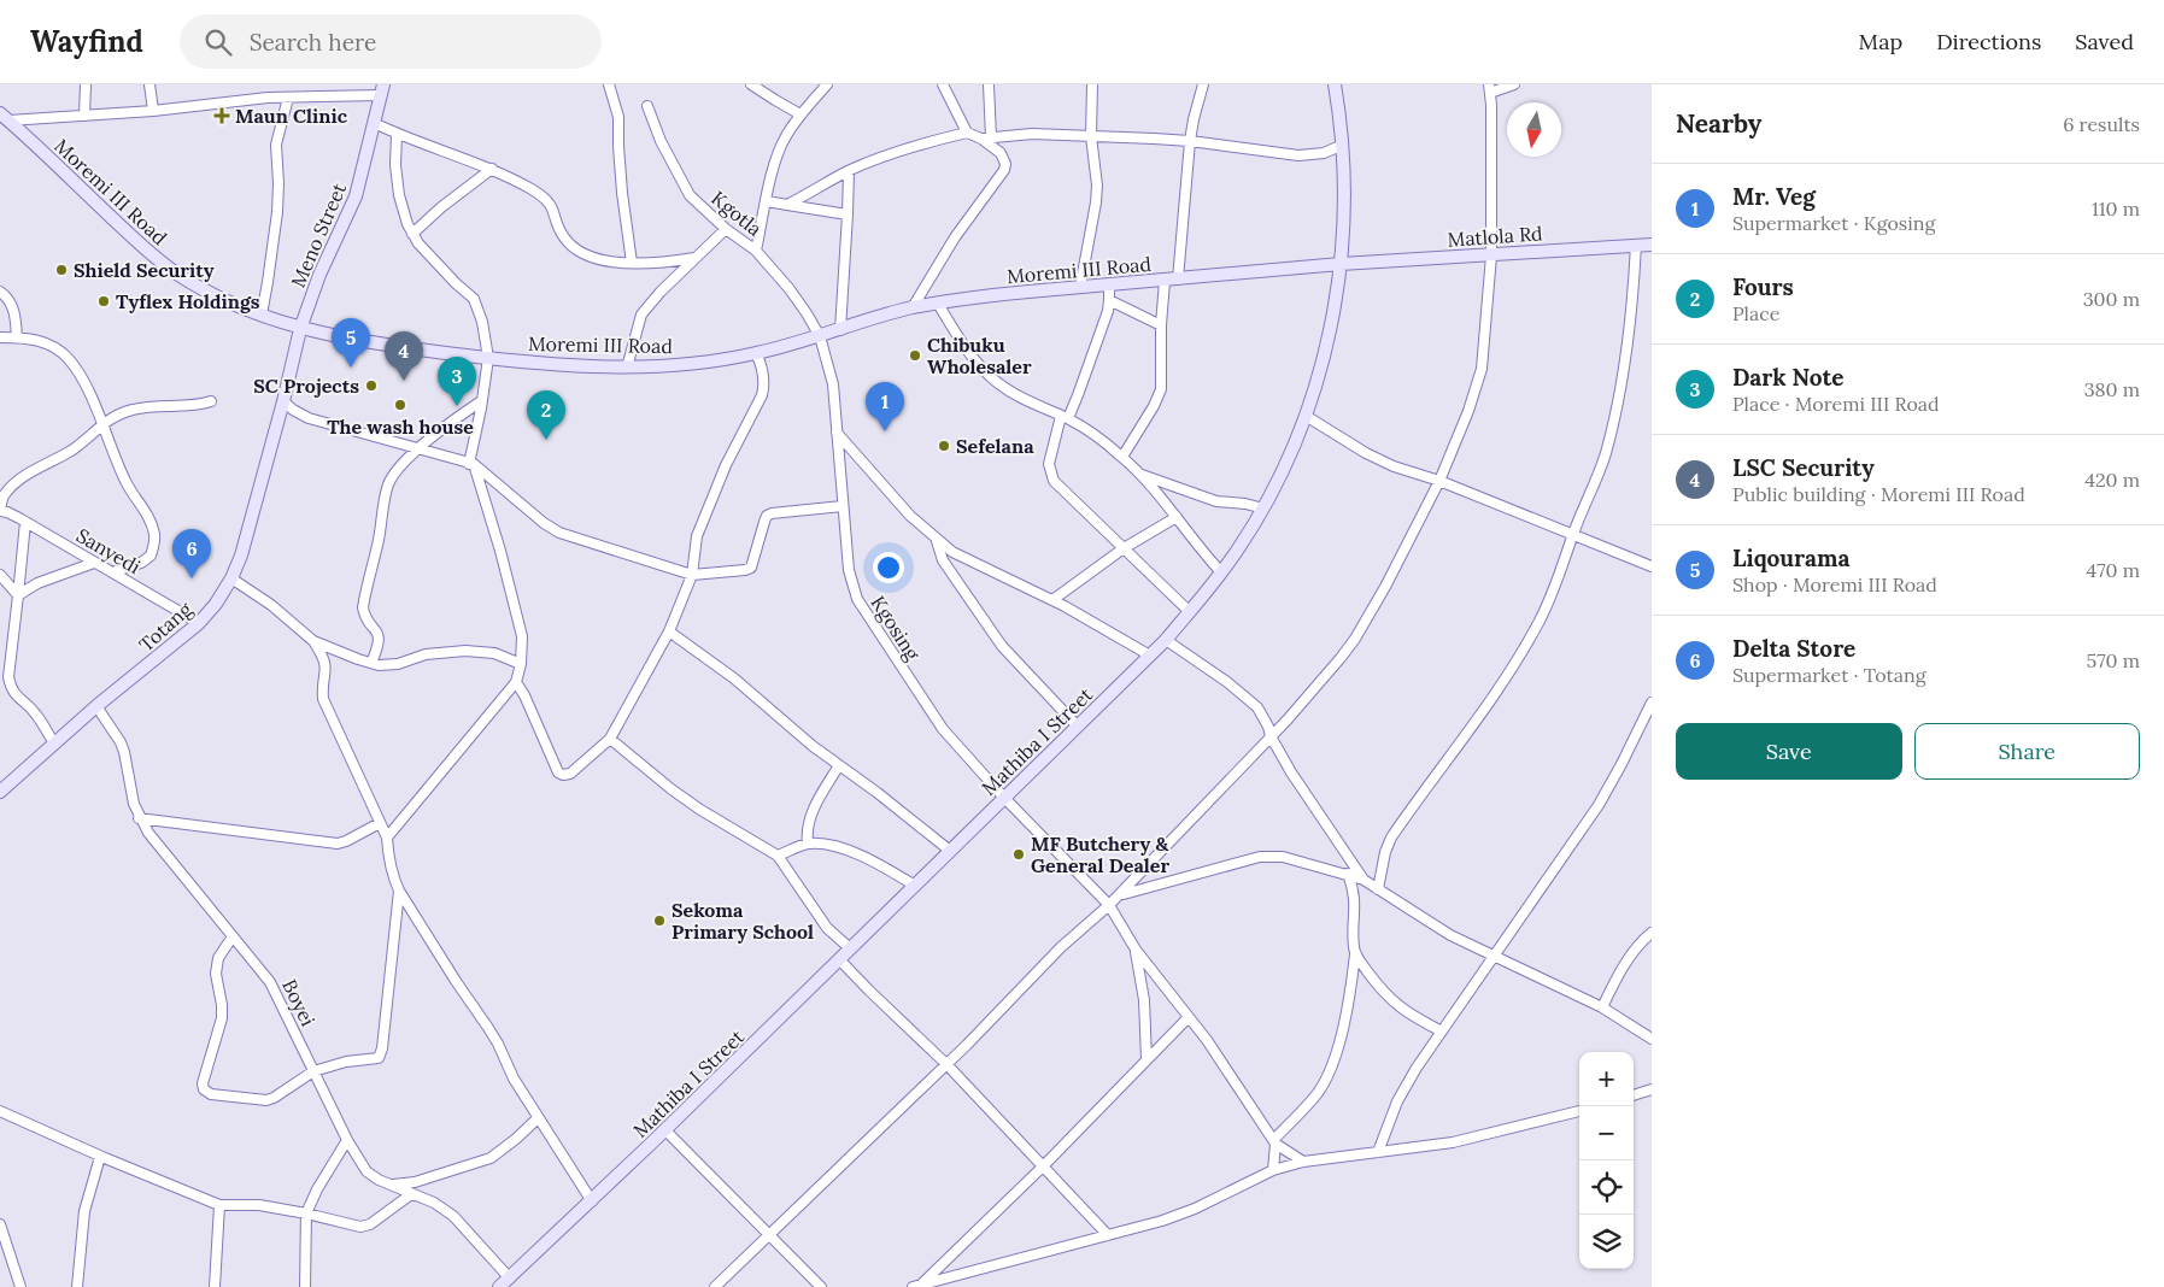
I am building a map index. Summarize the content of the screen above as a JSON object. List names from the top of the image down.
{
  "streets": {
    "street": [
      "Moremi III Road",
      "Kgotla",
      "Meno Street",
      "Matlola Rd",
      "Sanyedi",
      "Totang",
      "Kgosing",
      "Mathiba I Street",
      "Boyei"
    ]
  },
  "crossings": [
    ["Moremi III Road", "Kgotla"],
    ["Moremi III Road", "Meno Street"],
    ["Moremi III Road", "Matlola Rd"],
    ["Moremi III Road", "Totang"],
    ["Moremi III Road", "Kgosing"],
    ["Moremi III Road", "Mathiba I Street"],
    ["Kgotla", "Kgosing"],
    ["Meno Street", "Totang"],
    ["Matlola Rd", "Mathiba I Street"],
    ["Sanyedi", "Totang"],
    ["Totang", "Boyei"],
    ["Kgosing", "Mathiba I Street"],
    ["Mathiba I Street", "Boyei"]
  ],
  "places": {
    "health": ["Maun Clinic"],
    "other": [
      "Shield Security",
      "Tyflex Holdings",
      "Chibuku Wholesaler",
      "SC Projects",
      "The wash house",
      "Sefelana",
      "MF Butchery & General Dealer",
      "Sekoma Primary School"
    ]
  },
  "north": "bottom",
  "page": {
    "header": "Wayfind",
    "search": "Search here",
    "nav": ["Map", "Directions", "Saved"],
    "heading": ["Nearby", "6 results"],
    "list": [
      {
        "mark": "1",
        "name": "Mr. Veg",
        "note": "Supermarket · Kgosing",
        "value": "110 m"
      },
      {
        "mark": "2",
        "name": "Fours",
        "note": "Place",
        "value": "300 m"
      },
      {
        "mark": "3",
        "name": "Dark Note",
        "note": "Place · Moremi III Road",
        "value": "380 m"
      },
      {
        "mark": "4",
        "name": "LSC Security",
        "note": "Public building · Moremi III Road",
        "value": "420 m"
      },
      {
        "mark": "5",
        "name": "Liqourama",
        "note": "Shop · Moremi III Road",
        "value": "470 m"
      },
      {
        "mark": "6",
        "name": "Delta Store",
        "note": "Supermarket · Totang",
        "value": "570 m"
      }
    ],
    "pins": [
      "5",
      "4",
      "3",
      "1",
      "2",
      "6"
    ],
    "buttons": ["Save", "Share"],
    "map_buttons": ["+", "−"]
  }
}
